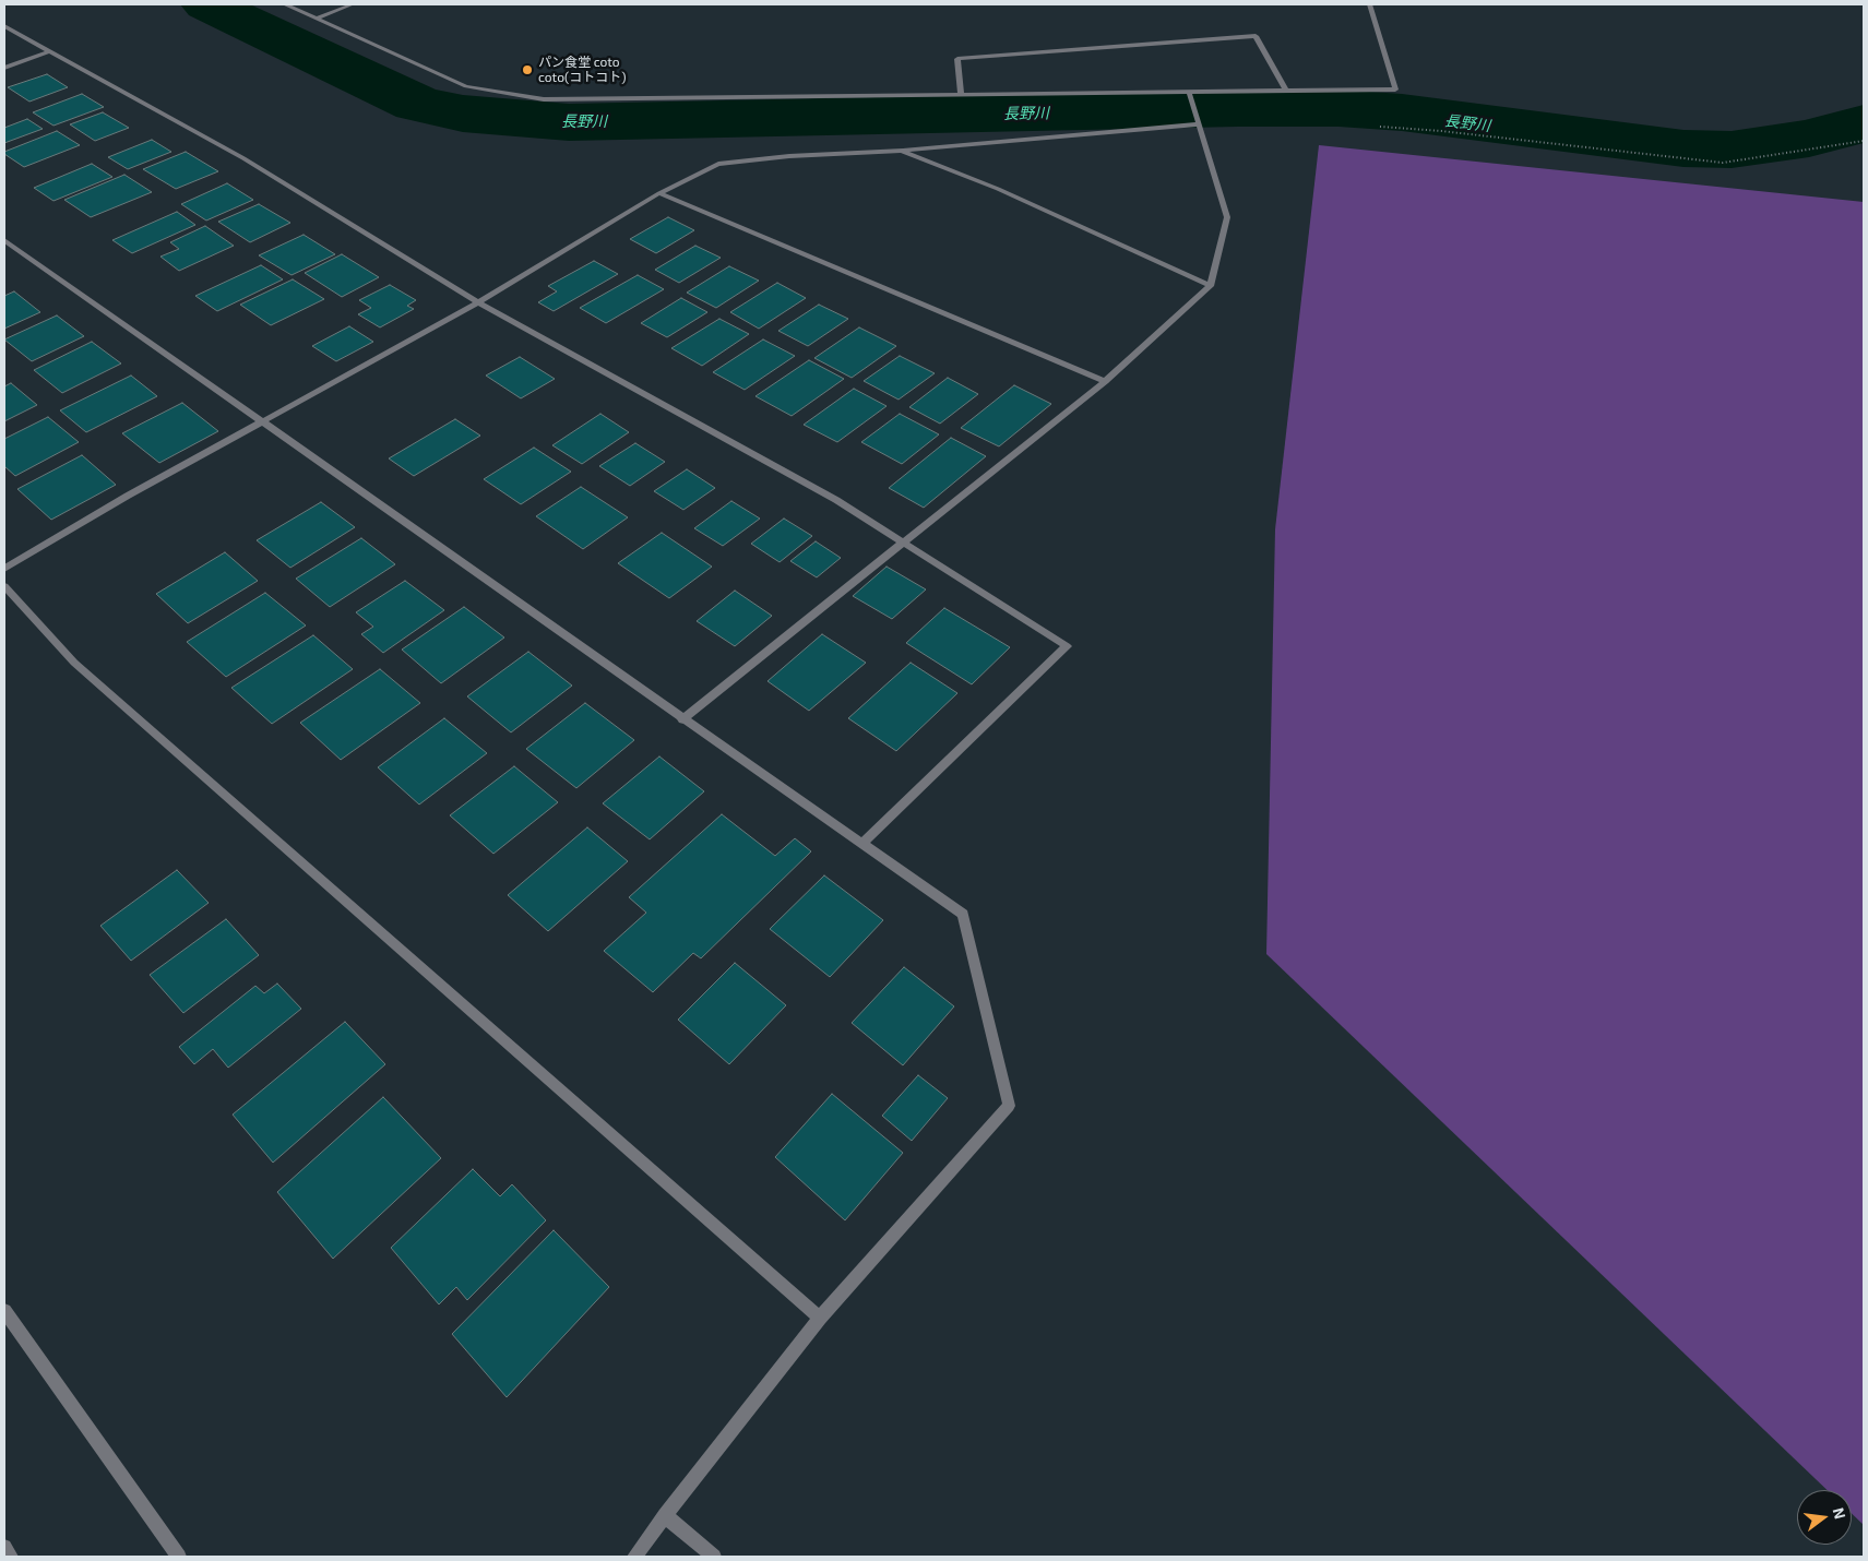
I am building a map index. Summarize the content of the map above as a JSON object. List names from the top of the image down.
{
  "water": ["長野川"],
  "places": ["パン食堂 coto coto(コトコト)"],
  "north": "right"
}
